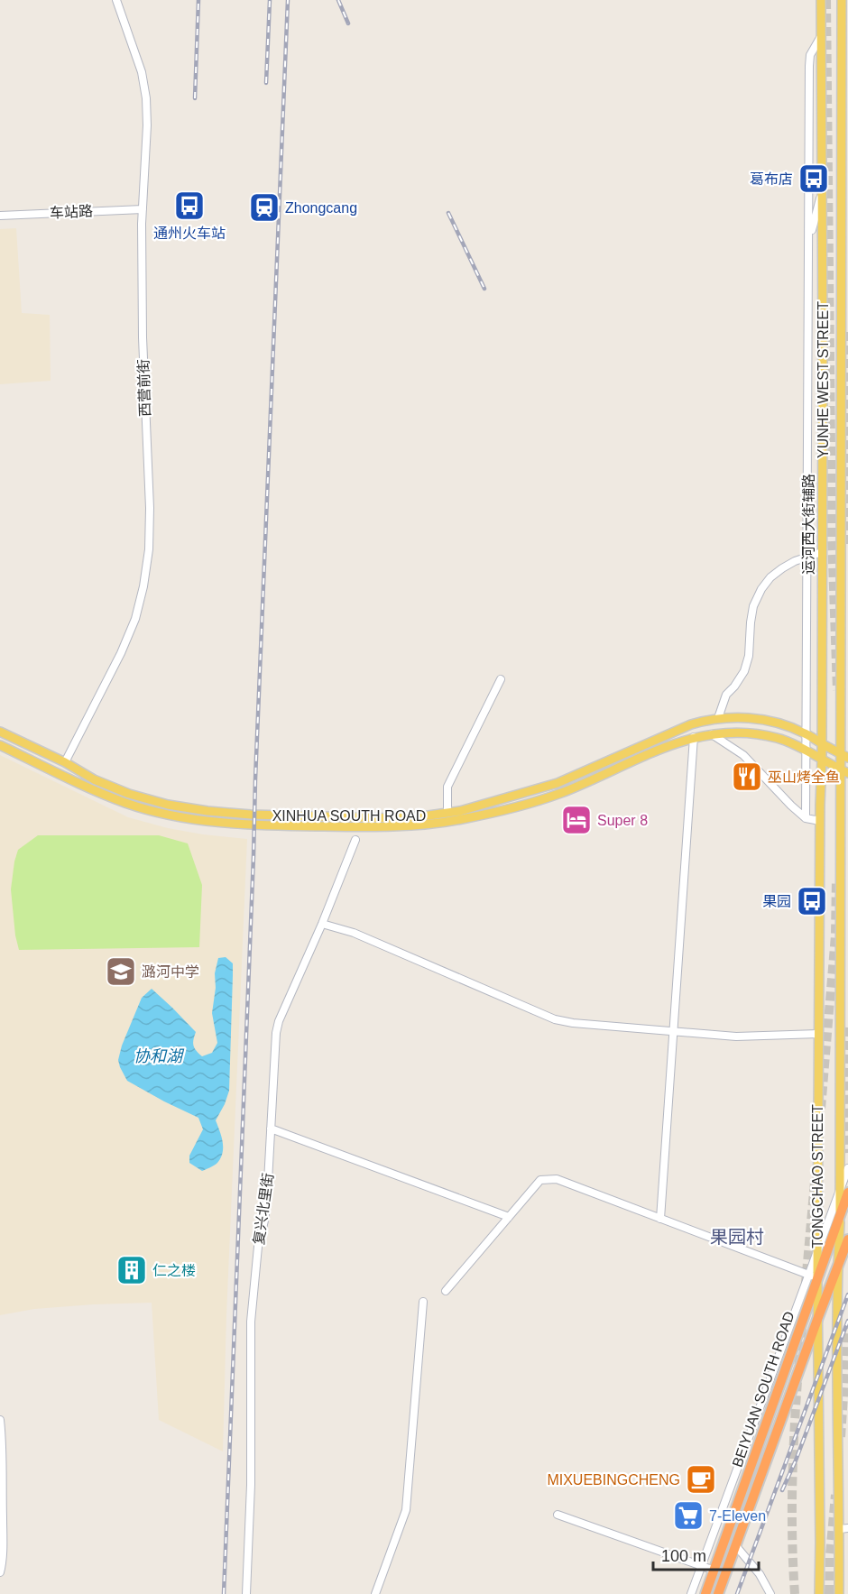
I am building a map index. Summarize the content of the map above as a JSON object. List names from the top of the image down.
{
  "streets": {
    "highway": ["BEIYUAN SOUTH ROAD"],
    "main road": ["YUNHE WEST STREET", "XINHUA SOUTH ROAD", "TONGCHAO STREET"],
    "street": [
      "车站路",
      "西营前街",
      "运河西大街辅路",
      "复兴北里街"
    ]
  },
  "crossings": [
    ["车站路", "西营前街"],
    ["YUNHE WEST STREET", "运河西大街辅路"],
    ["YUNHE WEST STREET", "XINHUA SOUTH ROAD"],
    ["YUNHE WEST STREET", "TONGCHAO STREET"],
    ["西营前街", "XINHUA SOUTH ROAD"],
    ["运河西大街辅路", "XINHUA SOUTH ROAD"],
    ["XINHUA SOUTH ROAD", "TONGCHAO STREET"],
    ["TONGCHAO STREET", "BEIYUAN SOUTH ROAD"]
  ],
  "districts": ["果园村"],
  "water": ["协和湖"],
  "places": {
    "bus stop": ["葛布店", "通州火车站", "果园"],
    "station": ["Zhongcang"],
    "restaurant": ["巫山烤全鱼"],
    "hotel": ["Super 8"],
    "school or university": ["潞河中学"],
    "building": ["仁之楼"],
    "cafe": ["MIXUEBINGCHENG"],
    "supermarket": ["7-Eleven"]
  },
  "scale_bar": "100 m"
}
